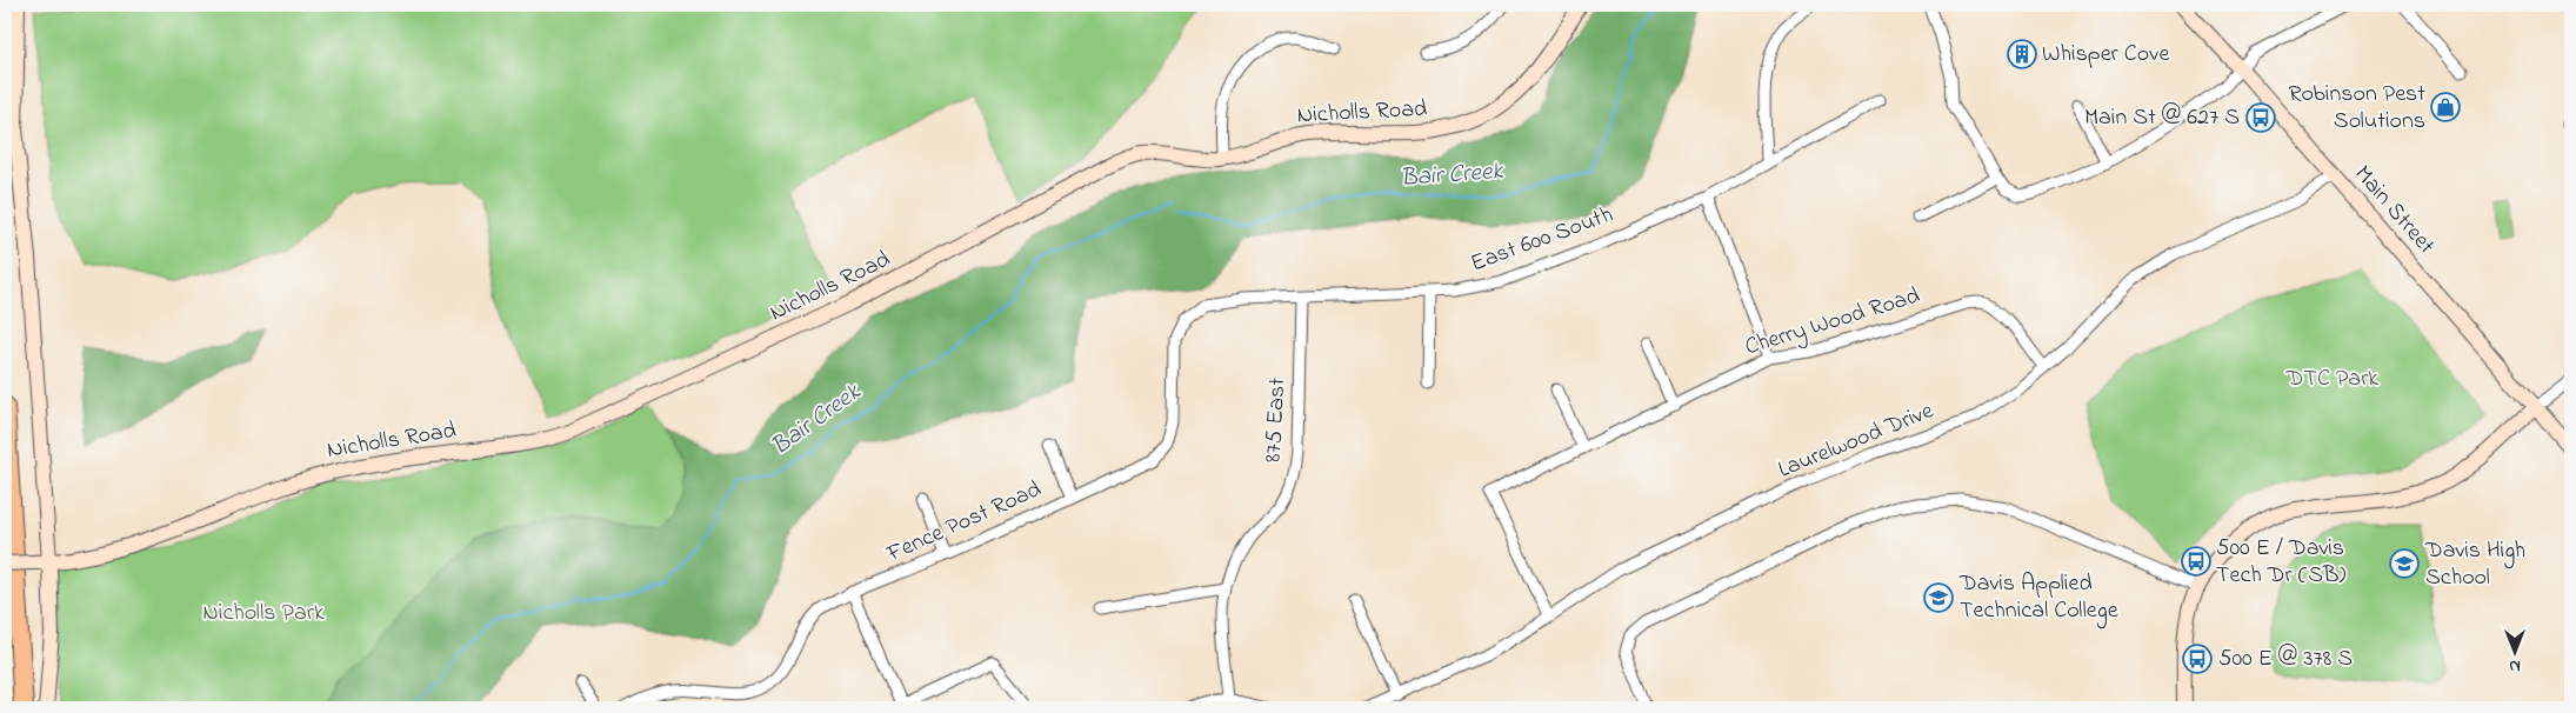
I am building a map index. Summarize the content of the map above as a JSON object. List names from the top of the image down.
{
  "streets": {
    "street": [
      "Nicholls Road",
      "Main Street",
      "East 600 South",
      "Cherry Wood Road",
      "875 East",
      "Laurelwood Drive",
      "Fence Post Road"
    ]
  },
  "crossings": [
    ["Main Street", "Laurelwood Drive"],
    ["East 600 South", "875 East"],
    ["East 600 South", "Fence Post Road"],
    ["Cherry Wood Road", "Laurelwood Drive"]
  ],
  "water": ["Bair Creek"],
  "parks": ["DTC Park", "Nicholls Park"],
  "places": {
    "building": ["Whisper Cove"],
    "shop": ["Robinson Pest Solutions"],
    "bus stop": ["Main St @ 627 S", "500 E / Davis Tech Dr (SB)", "500 E @ 378 S"],
    "school or university": ["Davis High School", "Davis Applied Technical College"]
  },
  "north": "bottom"
}
